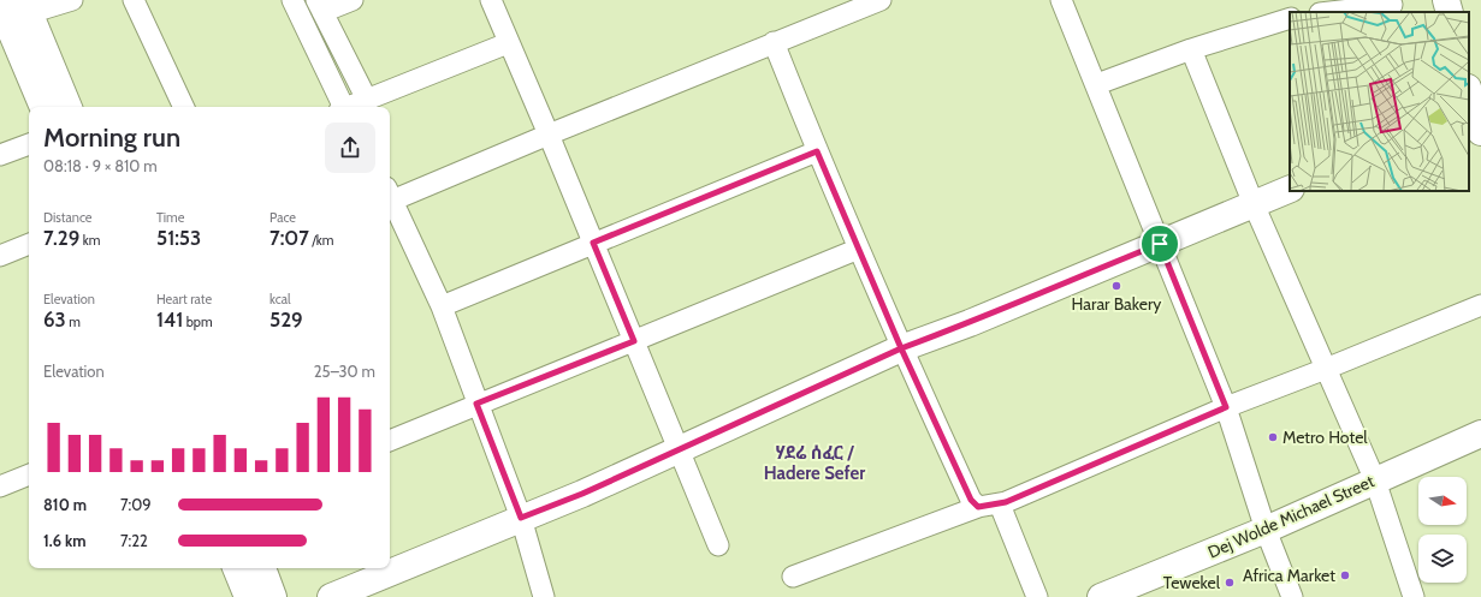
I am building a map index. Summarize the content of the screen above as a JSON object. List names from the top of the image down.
{
  "streets": {
    "street": ["Dej Wolde Michael Street"]
  },
  "districts": ["ሃደሬ ሰፈር / Hadere Sefer"],
  "places": [
    "Harar Bakery",
    "Metro Hotel",
    "Africa Market",
    "Tewekel"
  ],
  "north": "right",
  "page": {
    "heading": ["Morning run", "08:18 · 9 × 810 m"],
    "stats": [
      ["Distance", "7.29 km"],
      ["Time", "51:53"],
      ["Pace", "7:07 /km"],
      ["Elevation", "63 m"],
      ["Heart rate", "141 bpm"],
      ["kcal", "529"]
    ],
    "chart": ["Elevation", "25–30 m"],
    "list": [
      {
        "name": "810 m",
        "note": "7:09"
      },
      {
        "name": "1.6 km",
        "note": "7:22"
      }
    ]
  }
}
